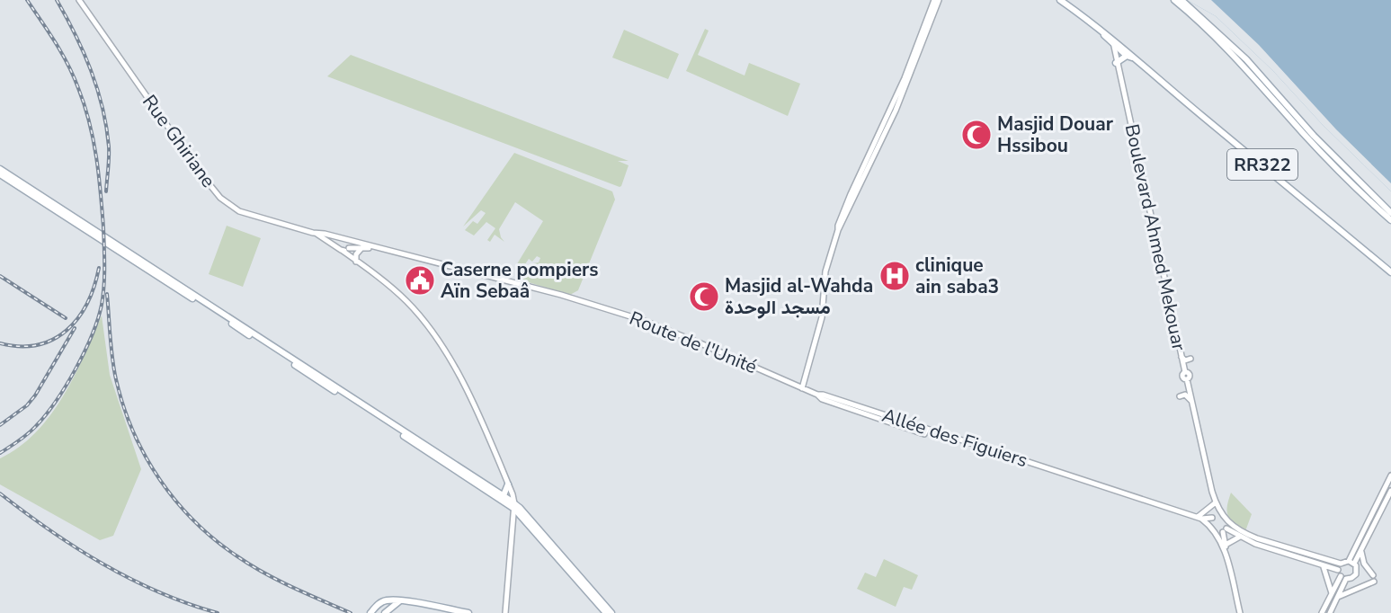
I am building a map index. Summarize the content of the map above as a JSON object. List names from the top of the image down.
{
  "streets": {
    "main road": ["RR322"],
    "street": [
      "Rue Ghiriane",
      "Boulevard Ahmed Mekouar",
      "Route de l'Unité",
      "Allée des Figuiers"
    ]
  },
  "crossings": [
    ["Rue Ghiriane", "Route de l'Unité"],
    ["RR322", "Boulevard Ahmed Mekouar"],
    ["Route de l'Unité", "Allée des Figuiers"]
  ],
  "places": {
    "mosque": ["Masjid Douar Hssibou", "Masjid al-Wahda مسجد الوحدة"],
    "hospital": ["clinique ain saba3"],
    "public building": ["Caserne pompiers Aïn Sebaâ"]
  }
}
